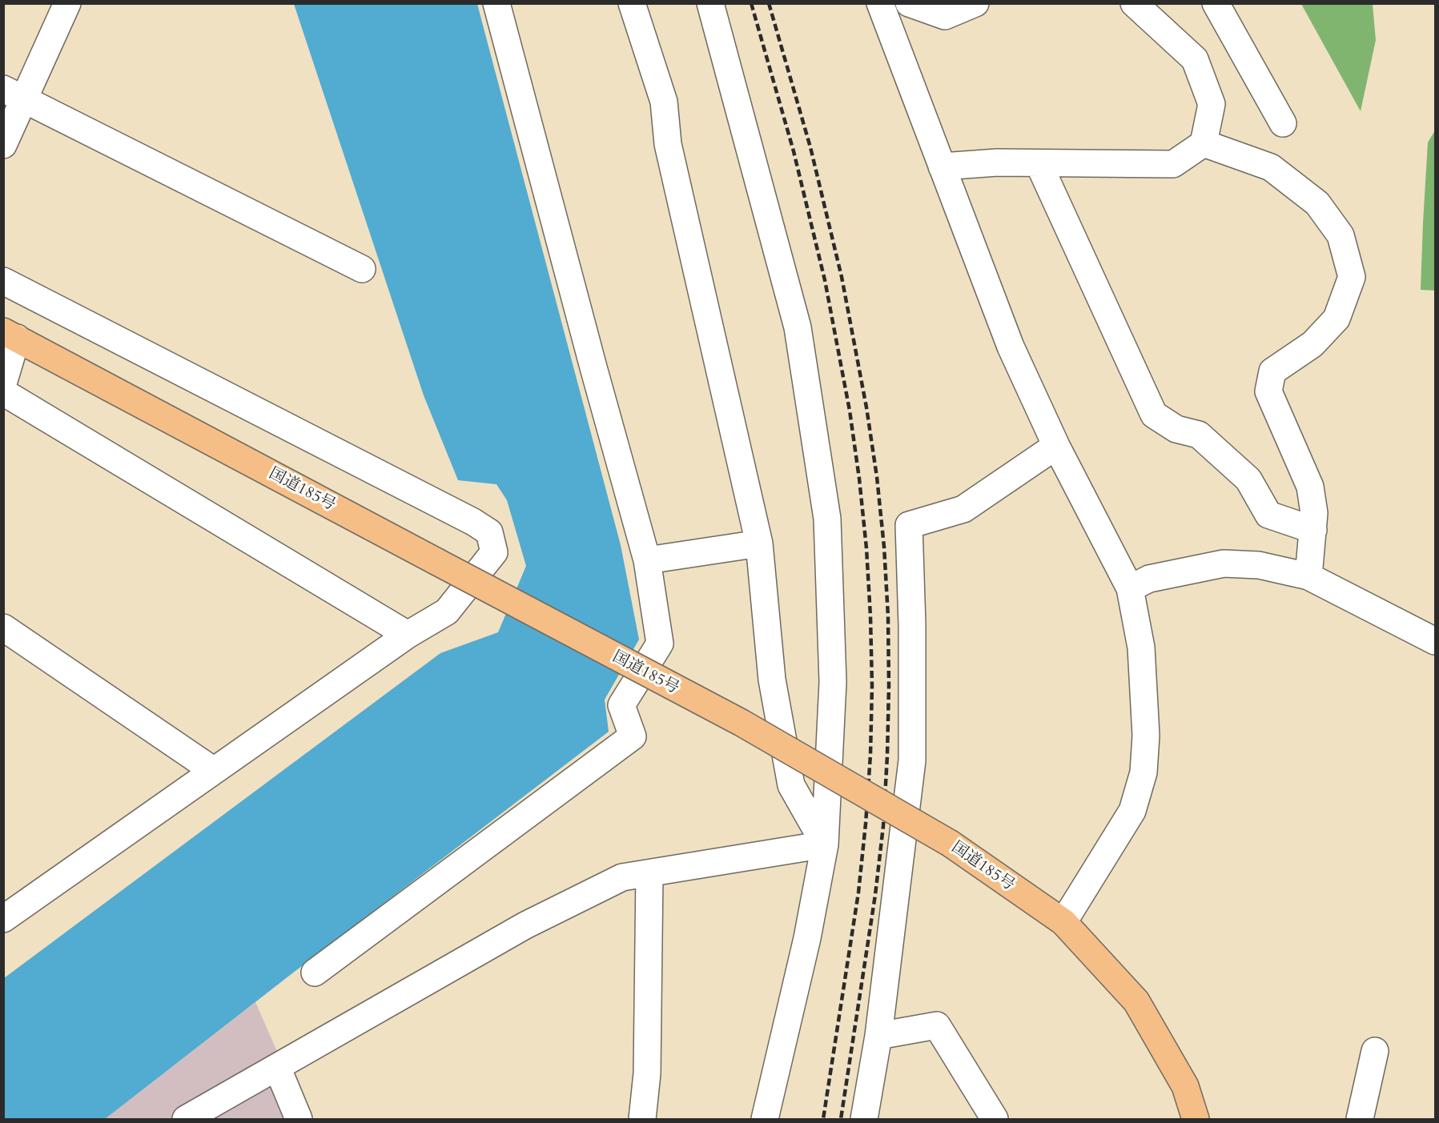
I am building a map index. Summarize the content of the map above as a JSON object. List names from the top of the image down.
{
  "streets": {
    "highway": ["国道185号"]
  }
}
